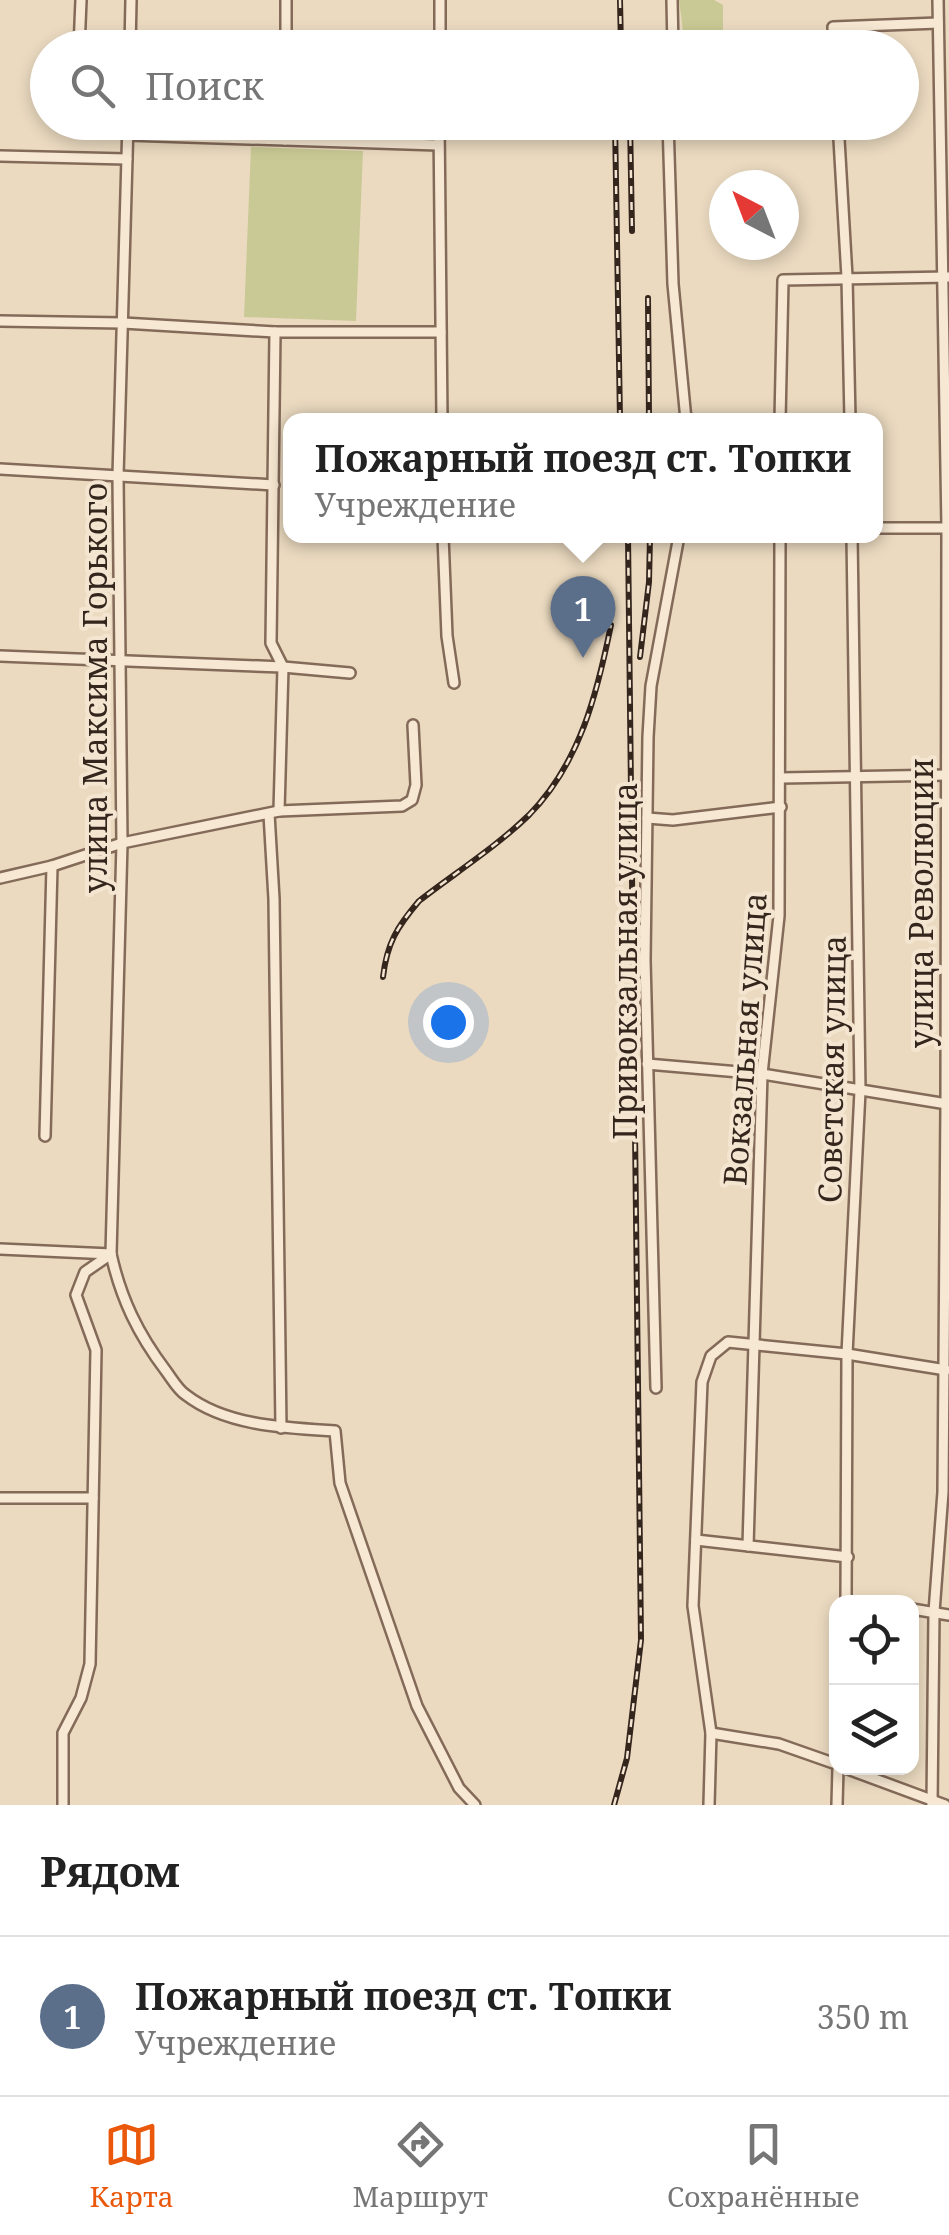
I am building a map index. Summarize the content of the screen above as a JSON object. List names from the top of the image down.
{
  "streets": {
    "street": [
      "улица Максима Горького",
      "улица Революции",
      "Привокзальная улица",
      "Вокзальная улица",
      "Советская улица"
    ]
  },
  "north": "top left",
  "page": {
    "search": "Поиск",
    "popup": ["Пожарный поезд ст. Топки", "Учреждение"],
    "pins": "1",
    "heading": "Рядом",
    "list": [
      {
        "mark": "1",
        "name": "Пожарный поезд ст. Топки",
        "note": "Учреждение",
        "value": "350 m"
      }
    ],
    "nav": ["Карта", "Маршрут", "Сохранённые"]
  }
}
